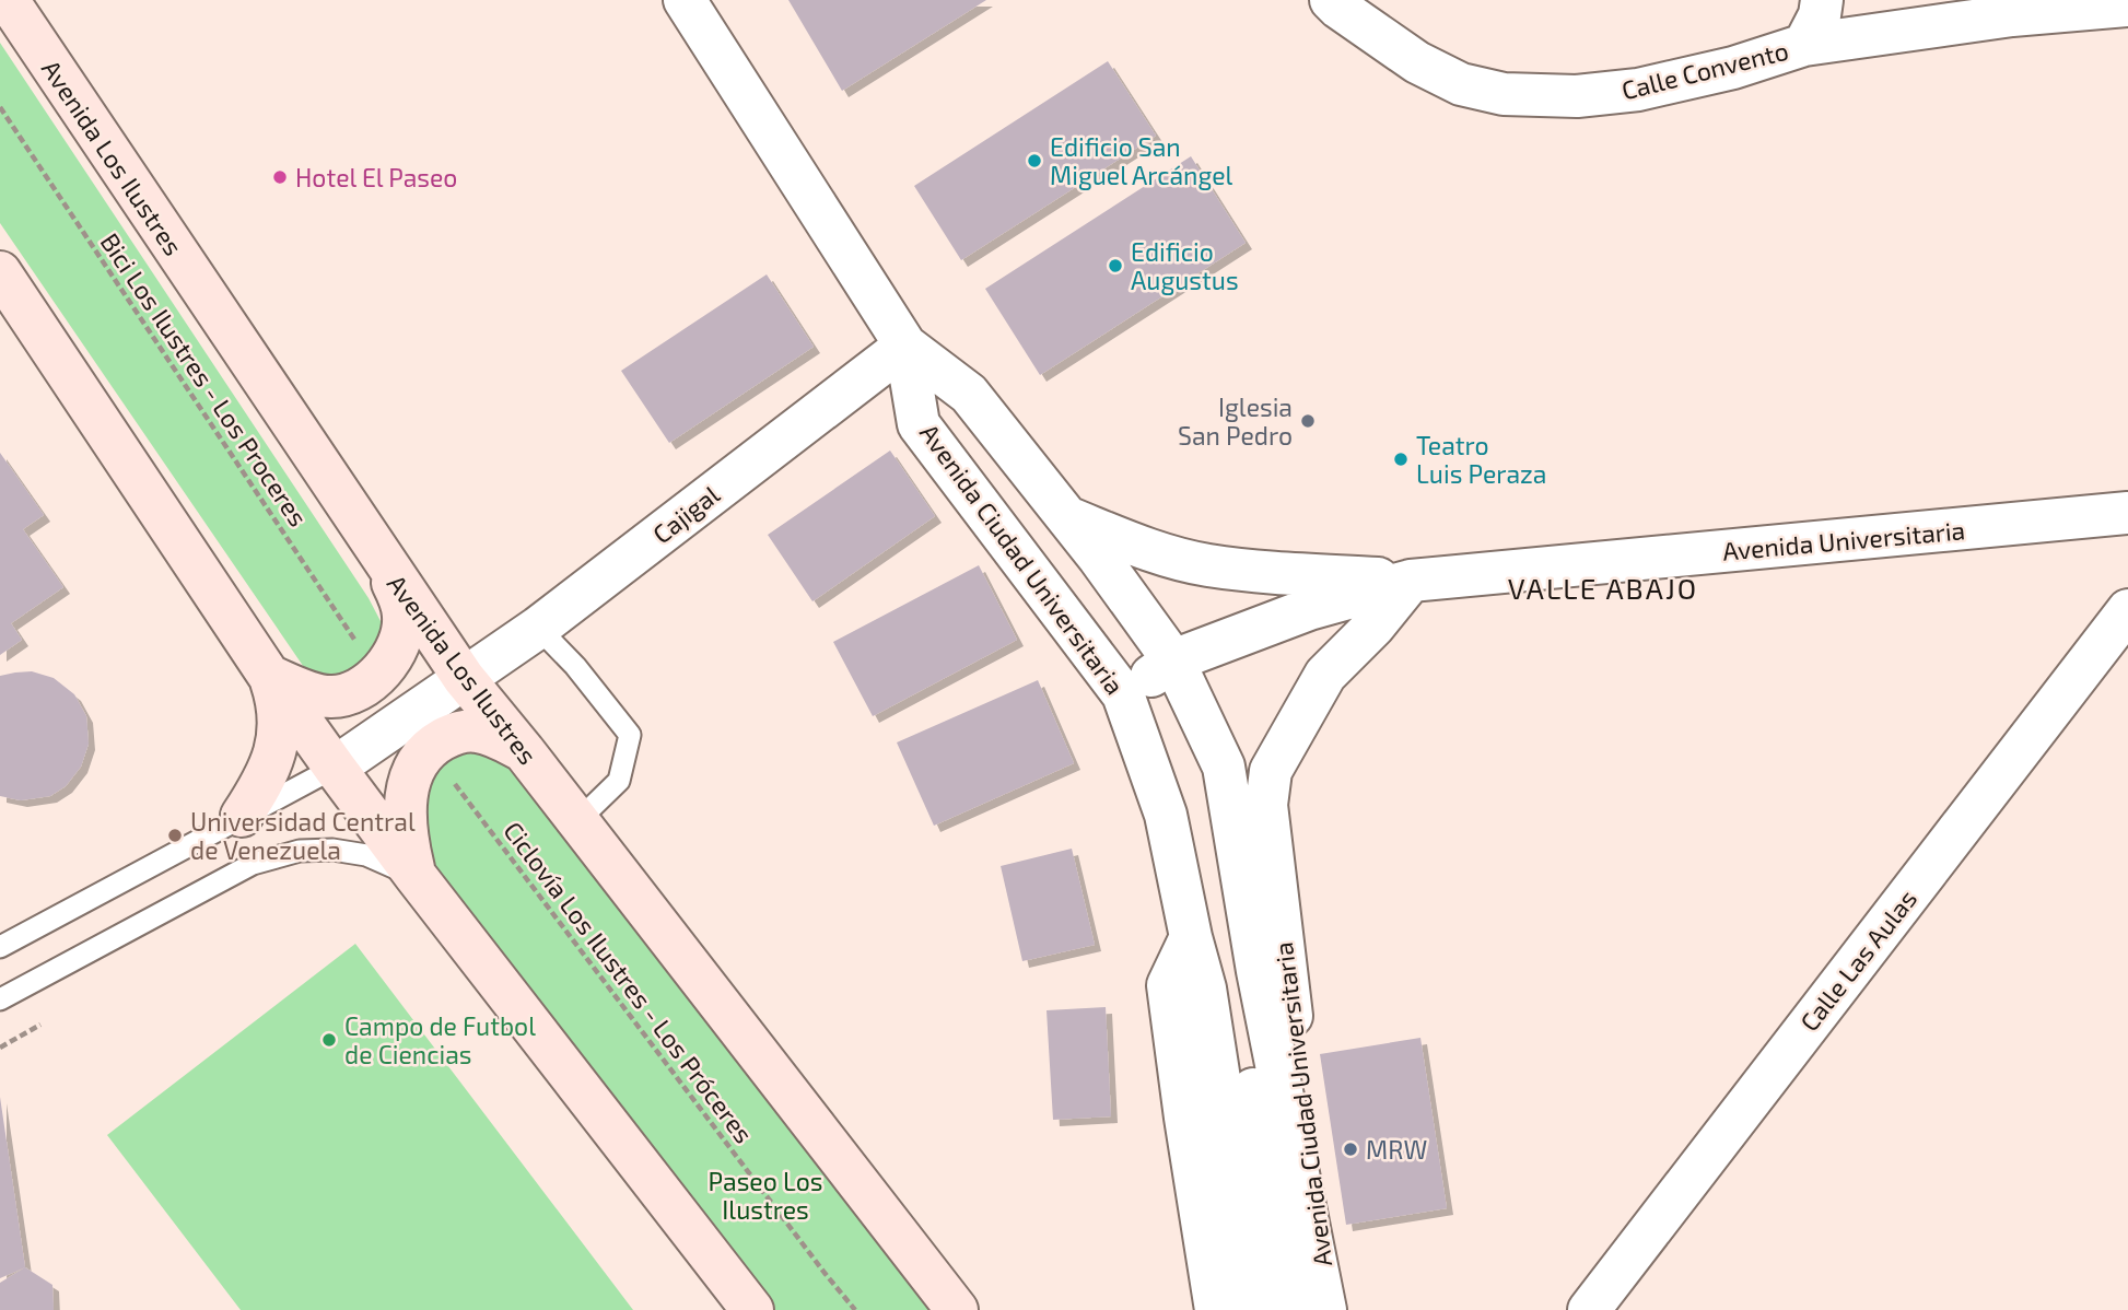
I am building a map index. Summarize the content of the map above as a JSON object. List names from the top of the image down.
{
  "streets": {
    "main road": ["Avenida Los Ilustres"],
    "street": [
      "Calle Convento",
      "Cajigal",
      "Avenida Universitaria",
      "Avenida Ciudad Universitaria",
      "Calle Las Aulas"
    ],
    "path": ["Bici Los Ilustres - Los Proceres", "Ciclovía Los Ilustres - Los Próceres"]
  },
  "crossings": [
    ["Avenida Los Ilustres", "Cajigal"],
    ["Cajigal", "Avenida Ciudad Universitaria"],
    ["Avenida Universitaria", "Avenida Ciudad Universitaria"]
  ],
  "districts": ["VALLE ABAJO"],
  "parks": ["Paseo Los Ilustres"],
  "places": [
    "Edificio San Miguel Arcángel",
    "Hotel El Paseo",
    "Edificio Augustus",
    "Iglesia San Pedro",
    "Teatro Luis Peraza",
    "Universidad Central de Venezuela",
    "Campo de Futbol de Ciencias",
    "MRW"
  ]
}
